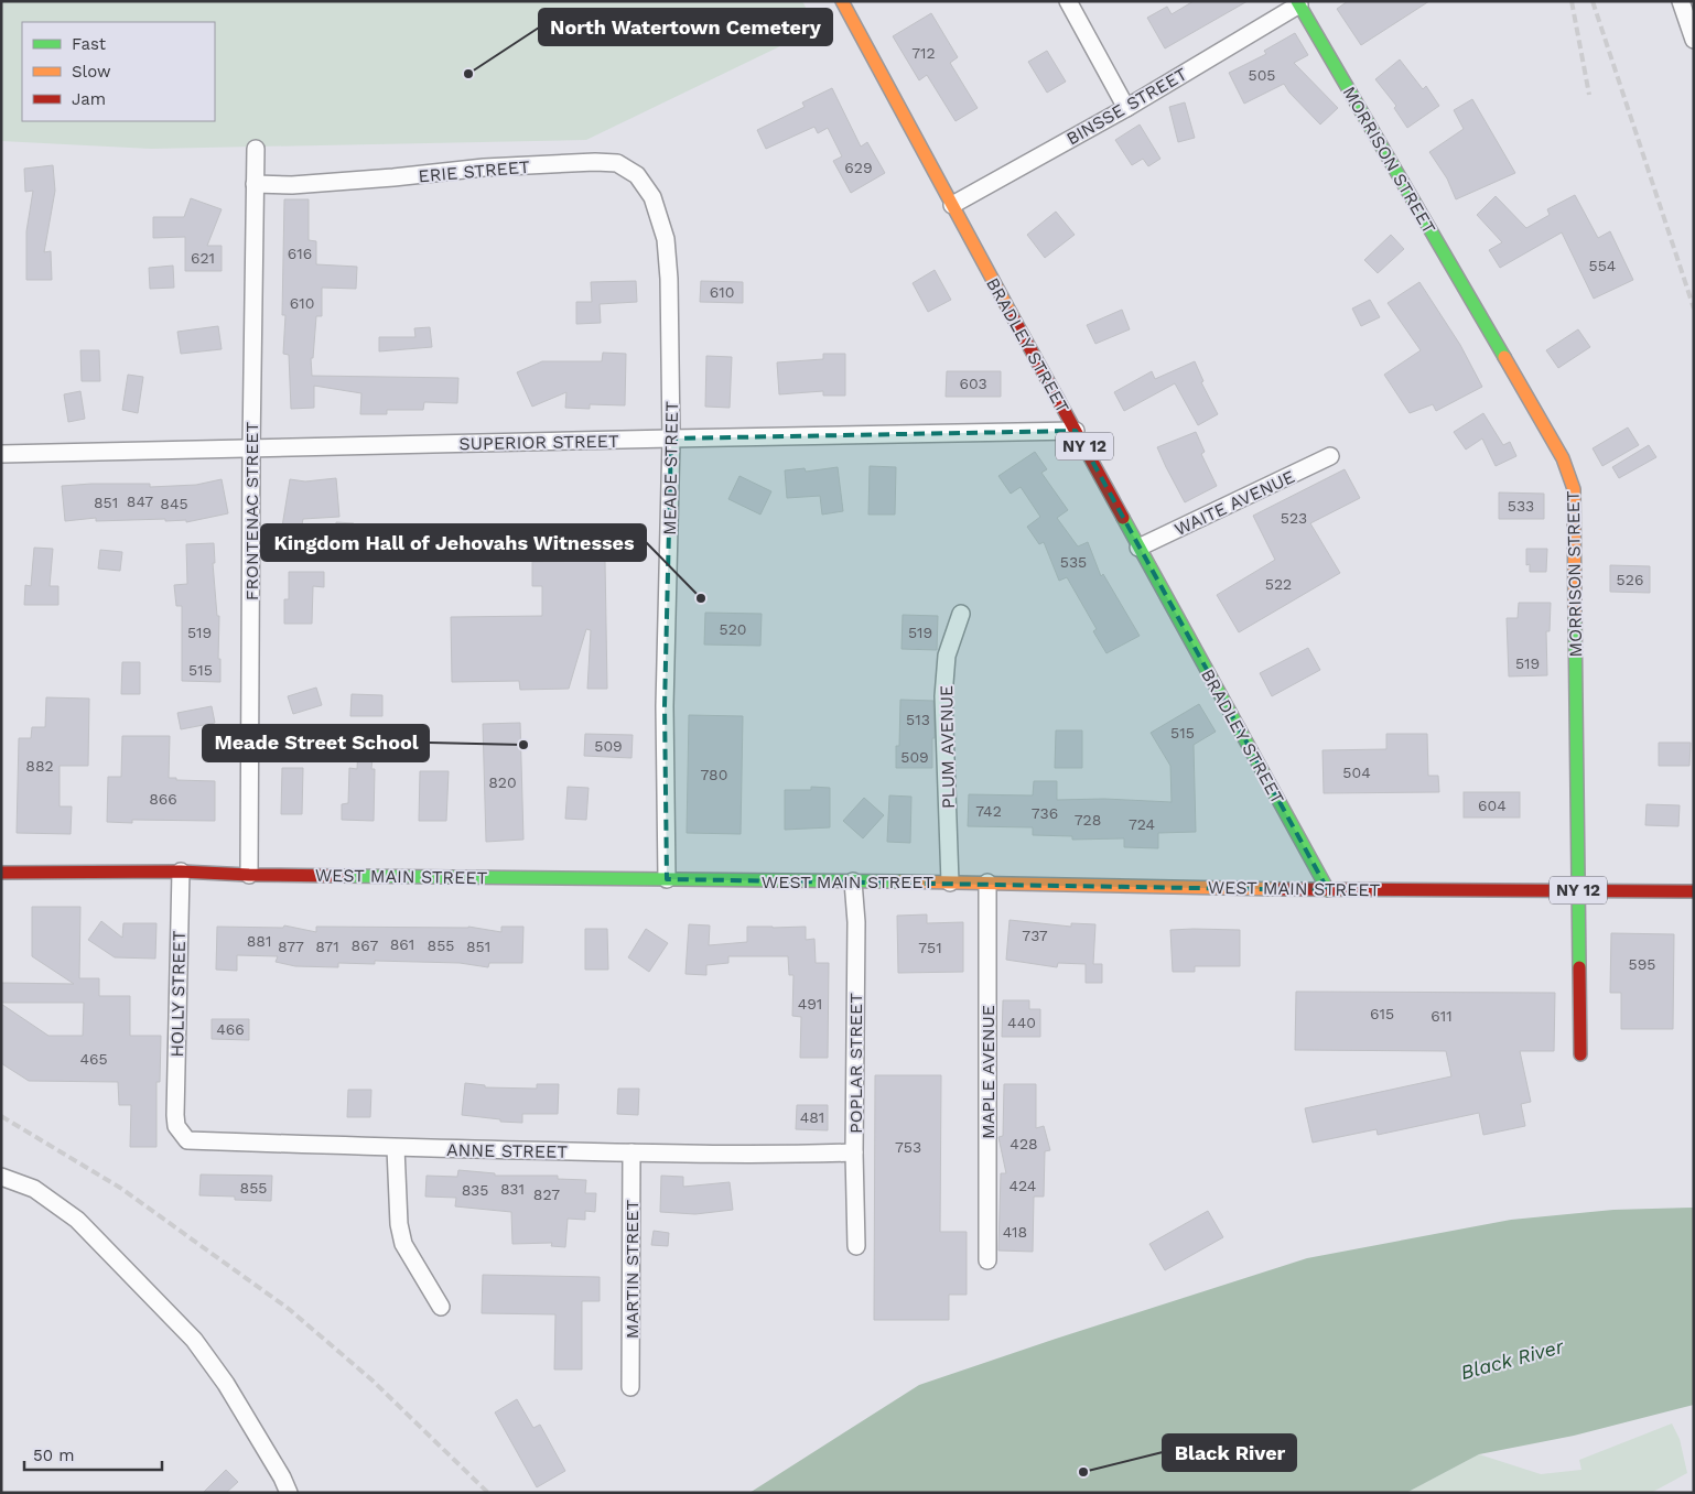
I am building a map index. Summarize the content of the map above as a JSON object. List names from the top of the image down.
{
  "streets": {
    "main road": [
      "MORRISON STREET",
      "BRADLEY STREET",
      "NY 12",
      "WEST MAIN STREET"
    ],
    "street": [
      "BINSSE STREET",
      "ERIE STREET",
      "SUPERIOR STREET",
      "MEADE STREET",
      "WAITE AVENUE",
      "FRONTENAC STREET",
      "PLUM AVENUE",
      "HOLLY STREET",
      "POPLAR STREET",
      "MAPLE AVENUE",
      "ANNE STREET",
      "MARTIN STREET"
    ]
  },
  "crossings": [
    ["BINSSE STREET", "MORRISON STREET"],
    ["BINSSE STREET", "BRADLEY STREET"],
    ["MORRISON STREET", "WEST MAIN STREET"],
    ["ERIE STREET", "MEADE STREET"],
    ["ERIE STREET", "FRONTENAC STREET"],
    ["BRADLEY STREET", "SUPERIOR STREET"],
    ["BRADLEY STREET", "WAITE AVENUE"],
    ["BRADLEY STREET", "WEST MAIN STREET"],
    ["SUPERIOR STREET", "MEADE STREET"],
    ["SUPERIOR STREET", "FRONTENAC STREET"],
    ["MEADE STREET", "WEST MAIN STREET"],
    ["FRONTENAC STREET", "WEST MAIN STREET"],
    ["PLUM AVENUE", "WEST MAIN STREET"],
    ["WEST MAIN STREET", "HOLLY STREET"],
    ["WEST MAIN STREET", "POPLAR STREET"],
    ["WEST MAIN STREET", "MAPLE AVENUE"],
    ["HOLLY STREET", "ANNE STREET"],
    ["POPLAR STREET", "ANNE STREET"],
    ["ANNE STREET", "MARTIN STREET"]
  ],
  "water": ["Black River"],
  "places": [
    "North Watertown Cemetery",
    "Kingdom Hall of Jehovahs Witnesses",
    "Meade Street School",
    "Black River"
  ],
  "house_numbers": [
    "712",
    "505",
    "629",
    "616",
    "621",
    "554",
    "610",
    "610",
    "603",
    "847",
    "851",
    "845",
    "533",
    "523",
    "535",
    "526",
    "522",
    "520",
    "519",
    "519",
    "519",
    "515",
    "513",
    "515",
    "509",
    "509",
    "882",
    "504",
    "780",
    "820",
    "866",
    "604",
    "742",
    "736",
    "728",
    "724",
    "737",
    "881",
    "861",
    "867",
    "855",
    "877",
    "871",
    "851",
    "751",
    "595",
    "491",
    "615",
    "611",
    "440",
    "466",
    "465",
    "481",
    "428",
    "753",
    "424",
    "855",
    "831",
    "835",
    "827",
    "418"
  ],
  "legend": ["Fast", "Slow", "Jam"],
  "scale_bar": "50 m"
}
